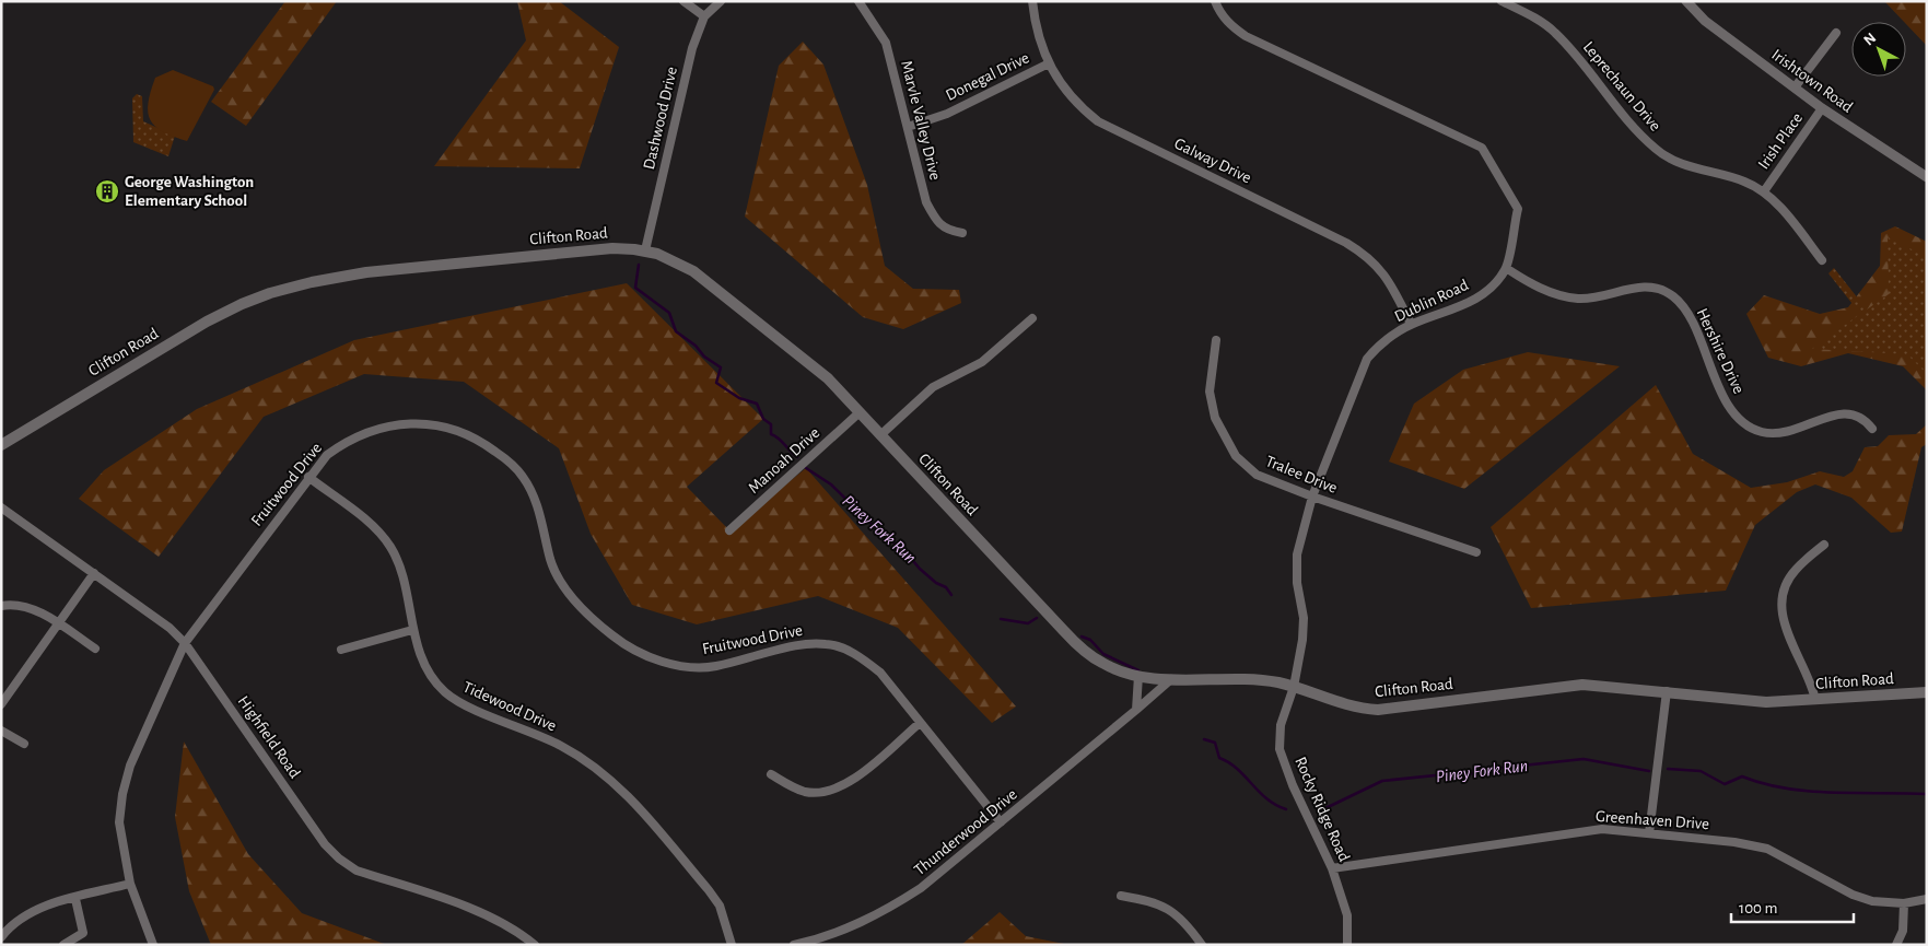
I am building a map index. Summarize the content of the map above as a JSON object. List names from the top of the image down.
{
  "streets": {
    "main road": ["Clifton Road"],
    "street": [
      "Donegal Drive",
      "Irishtown Road",
      "Leprechaun Drive",
      "Dashwood Drive",
      "Marvle Valley Drive",
      "Irish Place",
      "Galway Drive",
      "Dublin Road",
      "Hershire Drive",
      "Manoah Drive",
      "Tralee Drive",
      "Fruitwood Drive",
      "Tidewood Drive",
      "Highfield Road",
      "Rocky Ridge Road",
      "Greenhaven Drive",
      "Thunderwood Drive"
    ]
  },
  "crossings": [
    ["Donegal Drive", "Marvle Valley Drive"],
    ["Donegal Drive", "Galway Drive"],
    ["Irishtown Road", "Irish Place"],
    ["Leprechaun Drive", "Irish Place"],
    ["Dashwood Drive", "Clifton Road"],
    ["Galway Drive", "Dublin Road"],
    ["Clifton Road", "Dublin Road"],
    ["Clifton Road", "Manoah Drive"],
    ["Clifton Road", "Rocky Ridge Road"],
    ["Clifton Road", "Thunderwood Drive"],
    ["Dublin Road", "Hershire Drive"],
    ["Dublin Road", "Tralee Drive"],
    ["Dublin Road", "Rocky Ridge Road"],
    ["Fruitwood Drive", "Tidewood Drive"],
    ["Fruitwood Drive", "Highfield Road"],
    ["Fruitwood Drive", "Thunderwood Drive"],
    ["Rocky Ridge Road", "Greenhaven Drive"]
  ],
  "water": ["Piney Fork Run"],
  "places": {
    "building": ["George Washington Elementary School"]
  },
  "scale_bar": "100 m",
  "north": "top left"
}
